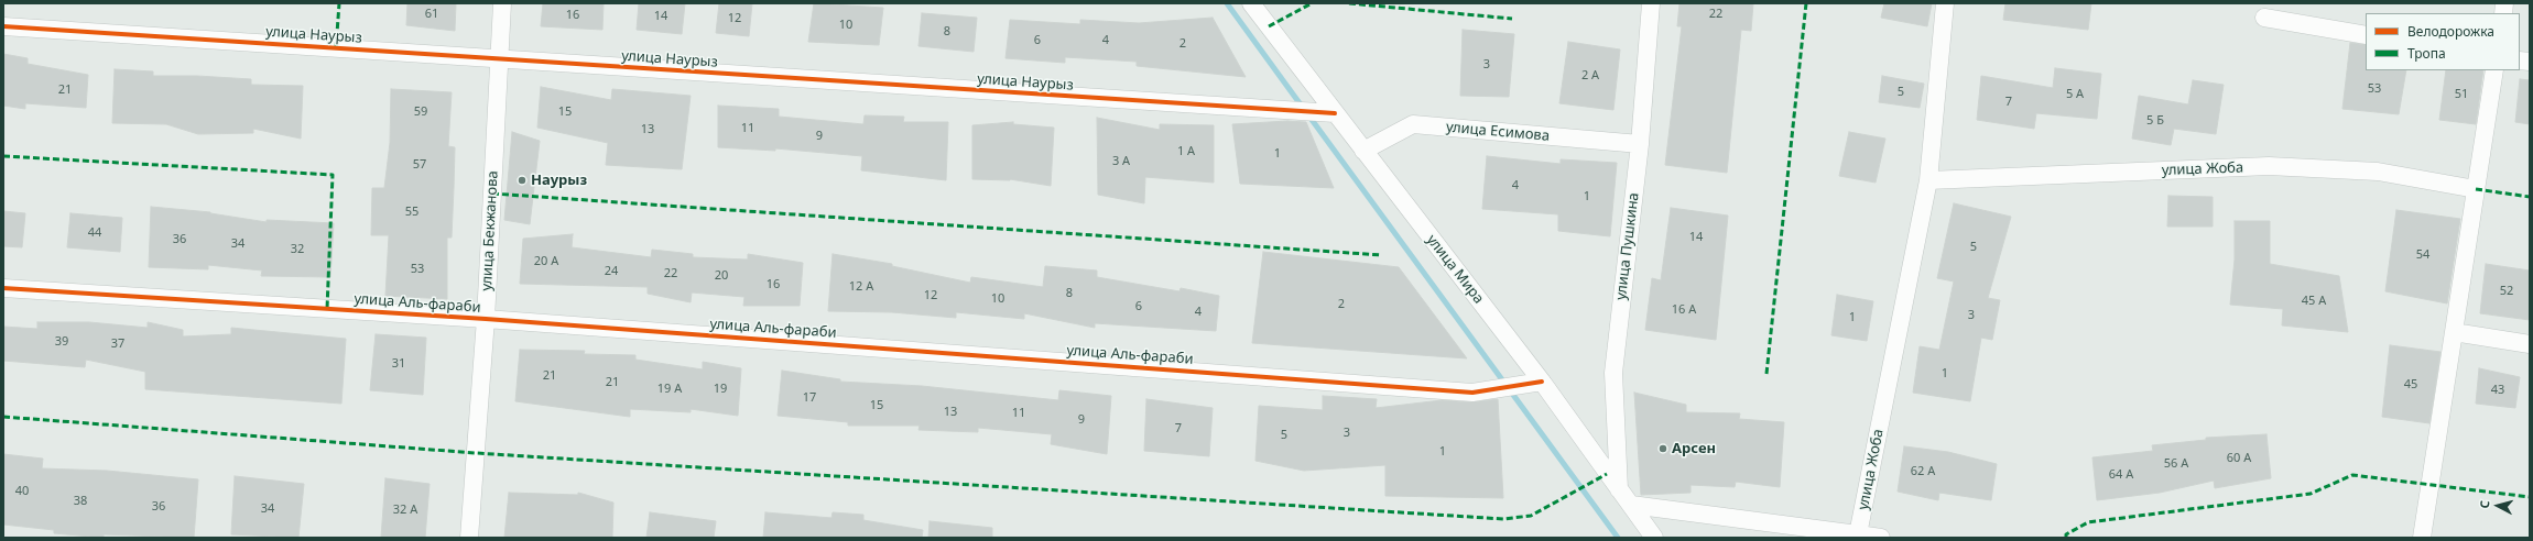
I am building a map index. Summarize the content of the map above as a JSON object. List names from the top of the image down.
{
  "streets": {
    "street": [
      "улица Наурыз",
      "улица Есимова",
      "улица Жоба",
      "улица Бекжанова",
      "улица Пушкина",
      "улица Мира",
      "улица Аль-фараби"
    ]
  },
  "crossings": [
    ["улица Наурыз", "улица Бекжанова"],
    ["улица Наурыз", "улица Мира"],
    ["улица Есимова", "улица Пушкина"],
    ["улица Есимова", "улица Мира"],
    ["улица Бекжанова", "улица Аль-фараби"],
    ["улица Пушкина", "улица Мира"],
    ["улица Мира", "улица Аль-фараби"]
  ],
  "places": ["Наурыз", "Арсен"],
  "house_numbers": [
    "61",
    "22",
    "16",
    "14",
    "12",
    "10",
    "8",
    "6",
    "4",
    "2",
    "3",
    "2 А",
    "53",
    "21",
    "5",
    "5 А",
    "51",
    "7",
    "59",
    "15",
    "5 Б",
    "11",
    "13",
    "9",
    "1 А",
    "1",
    "3 А",
    "57",
    "4",
    "1",
    "55",
    "44",
    "14",
    "36",
    "34",
    "5",
    "32",
    "54",
    "20 А",
    "53",
    "24",
    "22",
    "20",
    "16",
    "12 А",
    "52",
    "8",
    "12",
    "10",
    "45 А",
    "2",
    "6",
    "16 А",
    "4",
    "3",
    "1",
    "39",
    "37",
    "31",
    "1",
    "21",
    "21",
    "45",
    "19 А",
    "19",
    "43",
    "17",
    "15",
    "13",
    "11",
    "9",
    "7",
    "3",
    "5",
    "1",
    "60 А",
    "56 А",
    "62 А",
    "64 А",
    "40",
    "38",
    "36",
    "34",
    "32 А"
  ],
  "legend": ["Велодорожка", "Тропа"],
  "north": "left"
}
